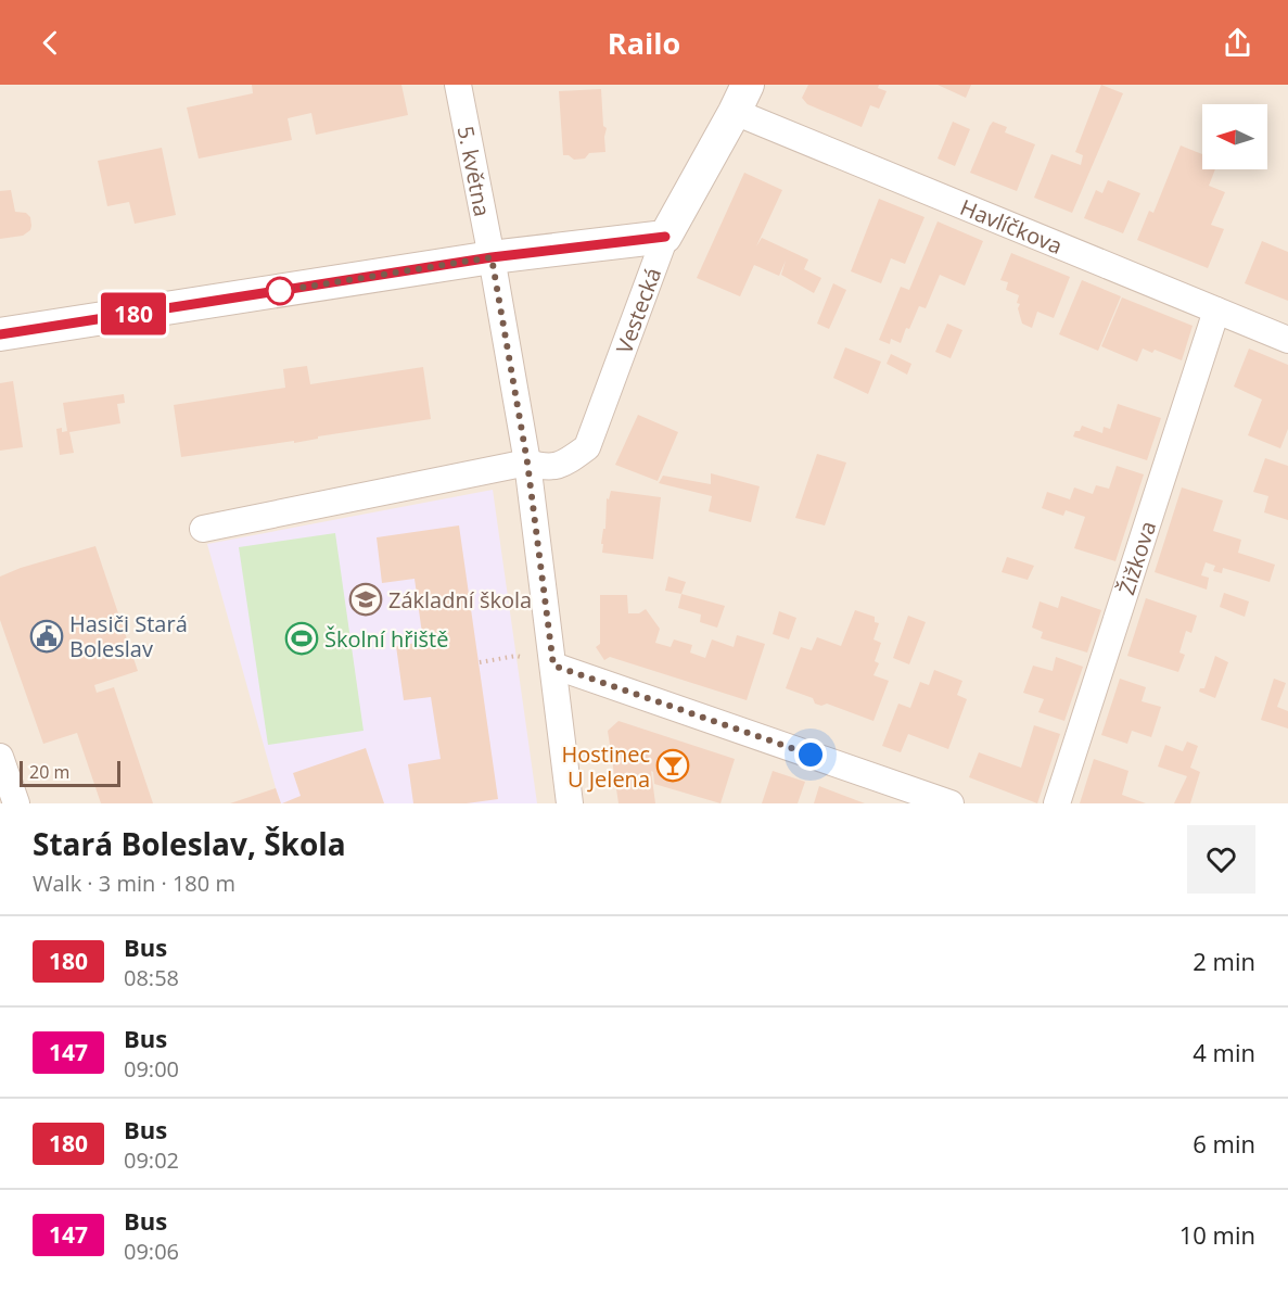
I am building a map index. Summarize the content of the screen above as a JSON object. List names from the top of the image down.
{
  "streets": {
    "street": [
      "5. května",
      "Havlíčkova",
      "Vestecká",
      "Žižkova"
    ]
  },
  "crossings": [
    ["5. května", "Vestecká"],
    ["Havlíčkova", "Vestecká"],
    ["Havlíčkova", "Žižkova"]
  ],
  "places": {
    "school or university": ["Základní škola"],
    "public building": ["Hasiči Stará Boleslav"],
    "sports": ["Školní hřiště"],
    "bar": ["Hostinec U Jelena"]
  },
  "lines": ["bus line 180"],
  "scale_bar": "20 m",
  "north": "left",
  "page": {
    "header": "Railo",
    "on_map": "180",
    "scale": "20 m",
    "heading": ["Stará Boleslav, Škola", "Walk · 3 min · 180 m"],
    "list": [
      {
        "mark": "180",
        "name": "Bus",
        "note": "08:58",
        "value": "2 min"
      },
      {
        "mark": "147",
        "name": "Bus",
        "note": "09:00",
        "value": "4 min"
      },
      {
        "mark": "180",
        "name": "Bus",
        "note": "09:02",
        "value": "6 min"
      },
      {
        "mark": "147",
        "name": "Bus",
        "note": "09:06",
        "value": "10 min"
      }
    ]
  }
}
